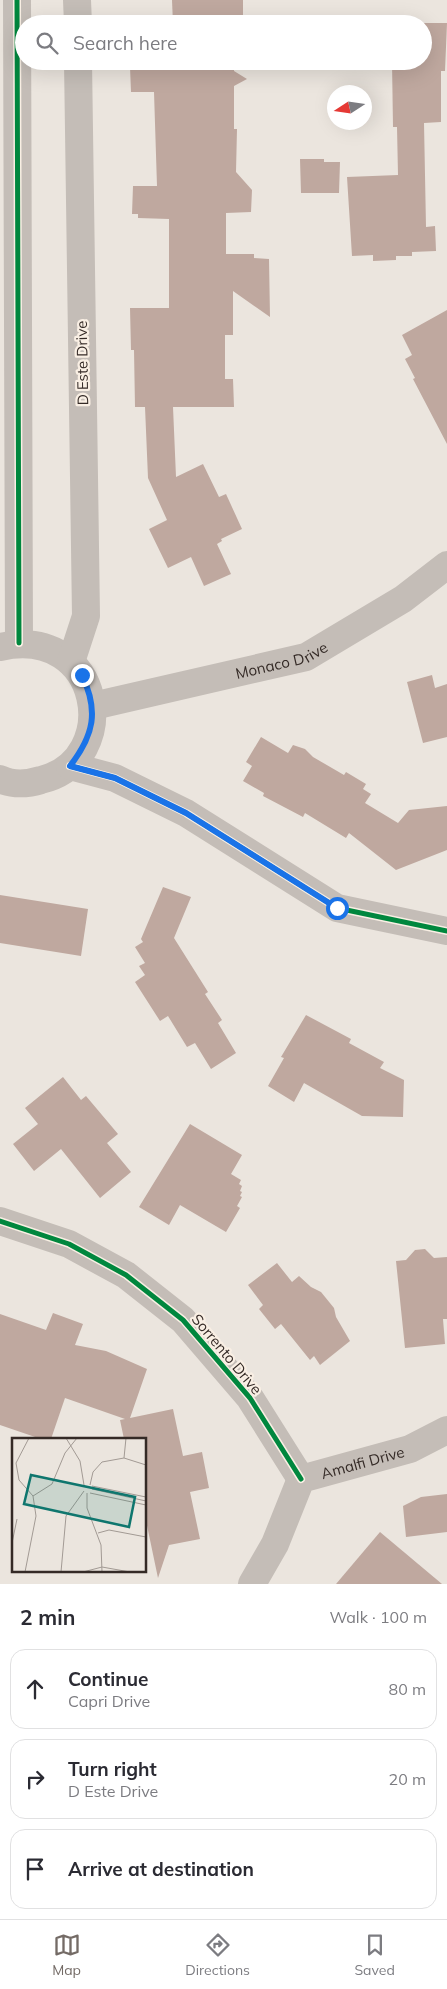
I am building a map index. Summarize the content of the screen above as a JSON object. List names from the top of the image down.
{
  "streets": {
    "street": [
      "D Este Drive",
      "Monaco Drive",
      "Sorrento Drive",
      "Amalfi Drive"
    ]
  },
  "crossings": [
    ["Sorrento Drive", "Amalfi Drive"]
  ],
  "north": "left",
  "page": {
    "search": "Search here",
    "heading": ["2 min", "Walk · 100 m"],
    "list": [
      ["Continue", "Capri Drive", "80 m"],
      ["Turn right", "D Este Drive", "20 m"],
      "Arrive at destination"
    ],
    "nav": ["Map", "Directions", "Saved"]
  }
}
